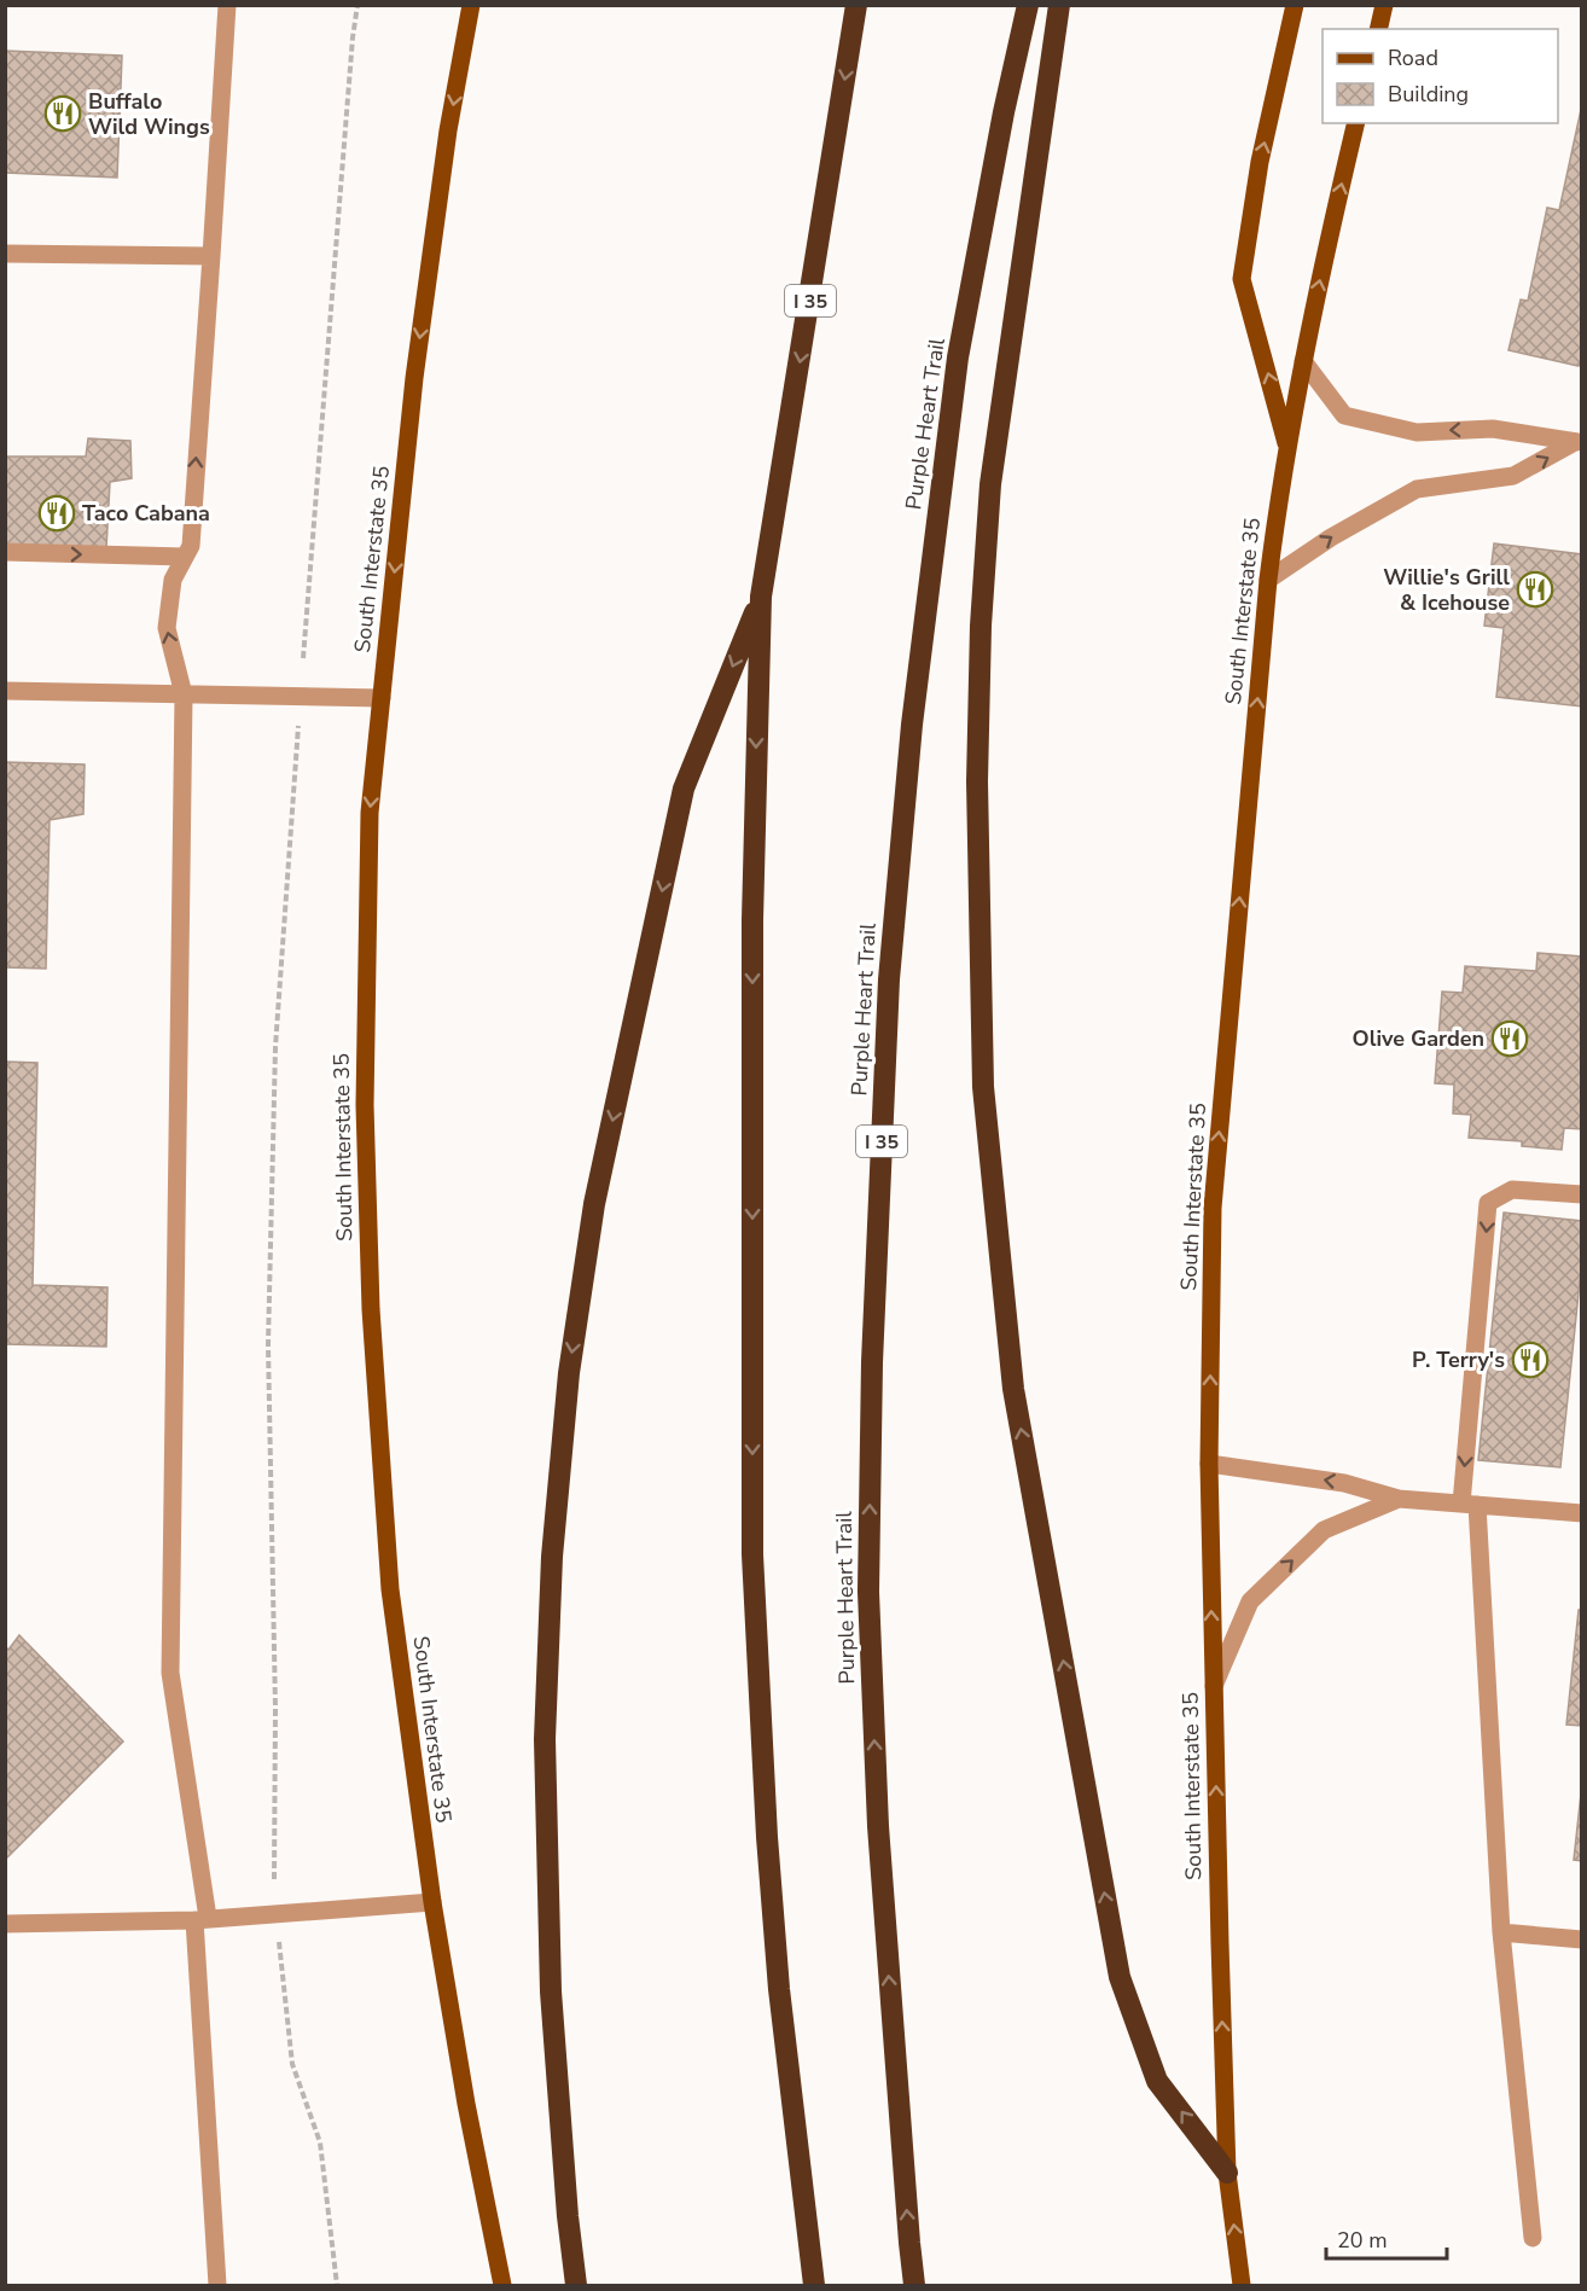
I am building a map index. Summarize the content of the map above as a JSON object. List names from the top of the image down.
{
  "streets": {
    "highway": ["I 35", "Purple Heart Trail"],
    "main road": ["South Interstate 35"]
  },
  "places": {
    "restaurant": [
      "Buffalo Wild Wings",
      "Taco Cabana",
      "Willie's Grill & Icehouse",
      "Olive Garden",
      "P. Terry's"
    ]
  },
  "legend": ["Road", "Building"],
  "scale_bar": "20 m"
}
